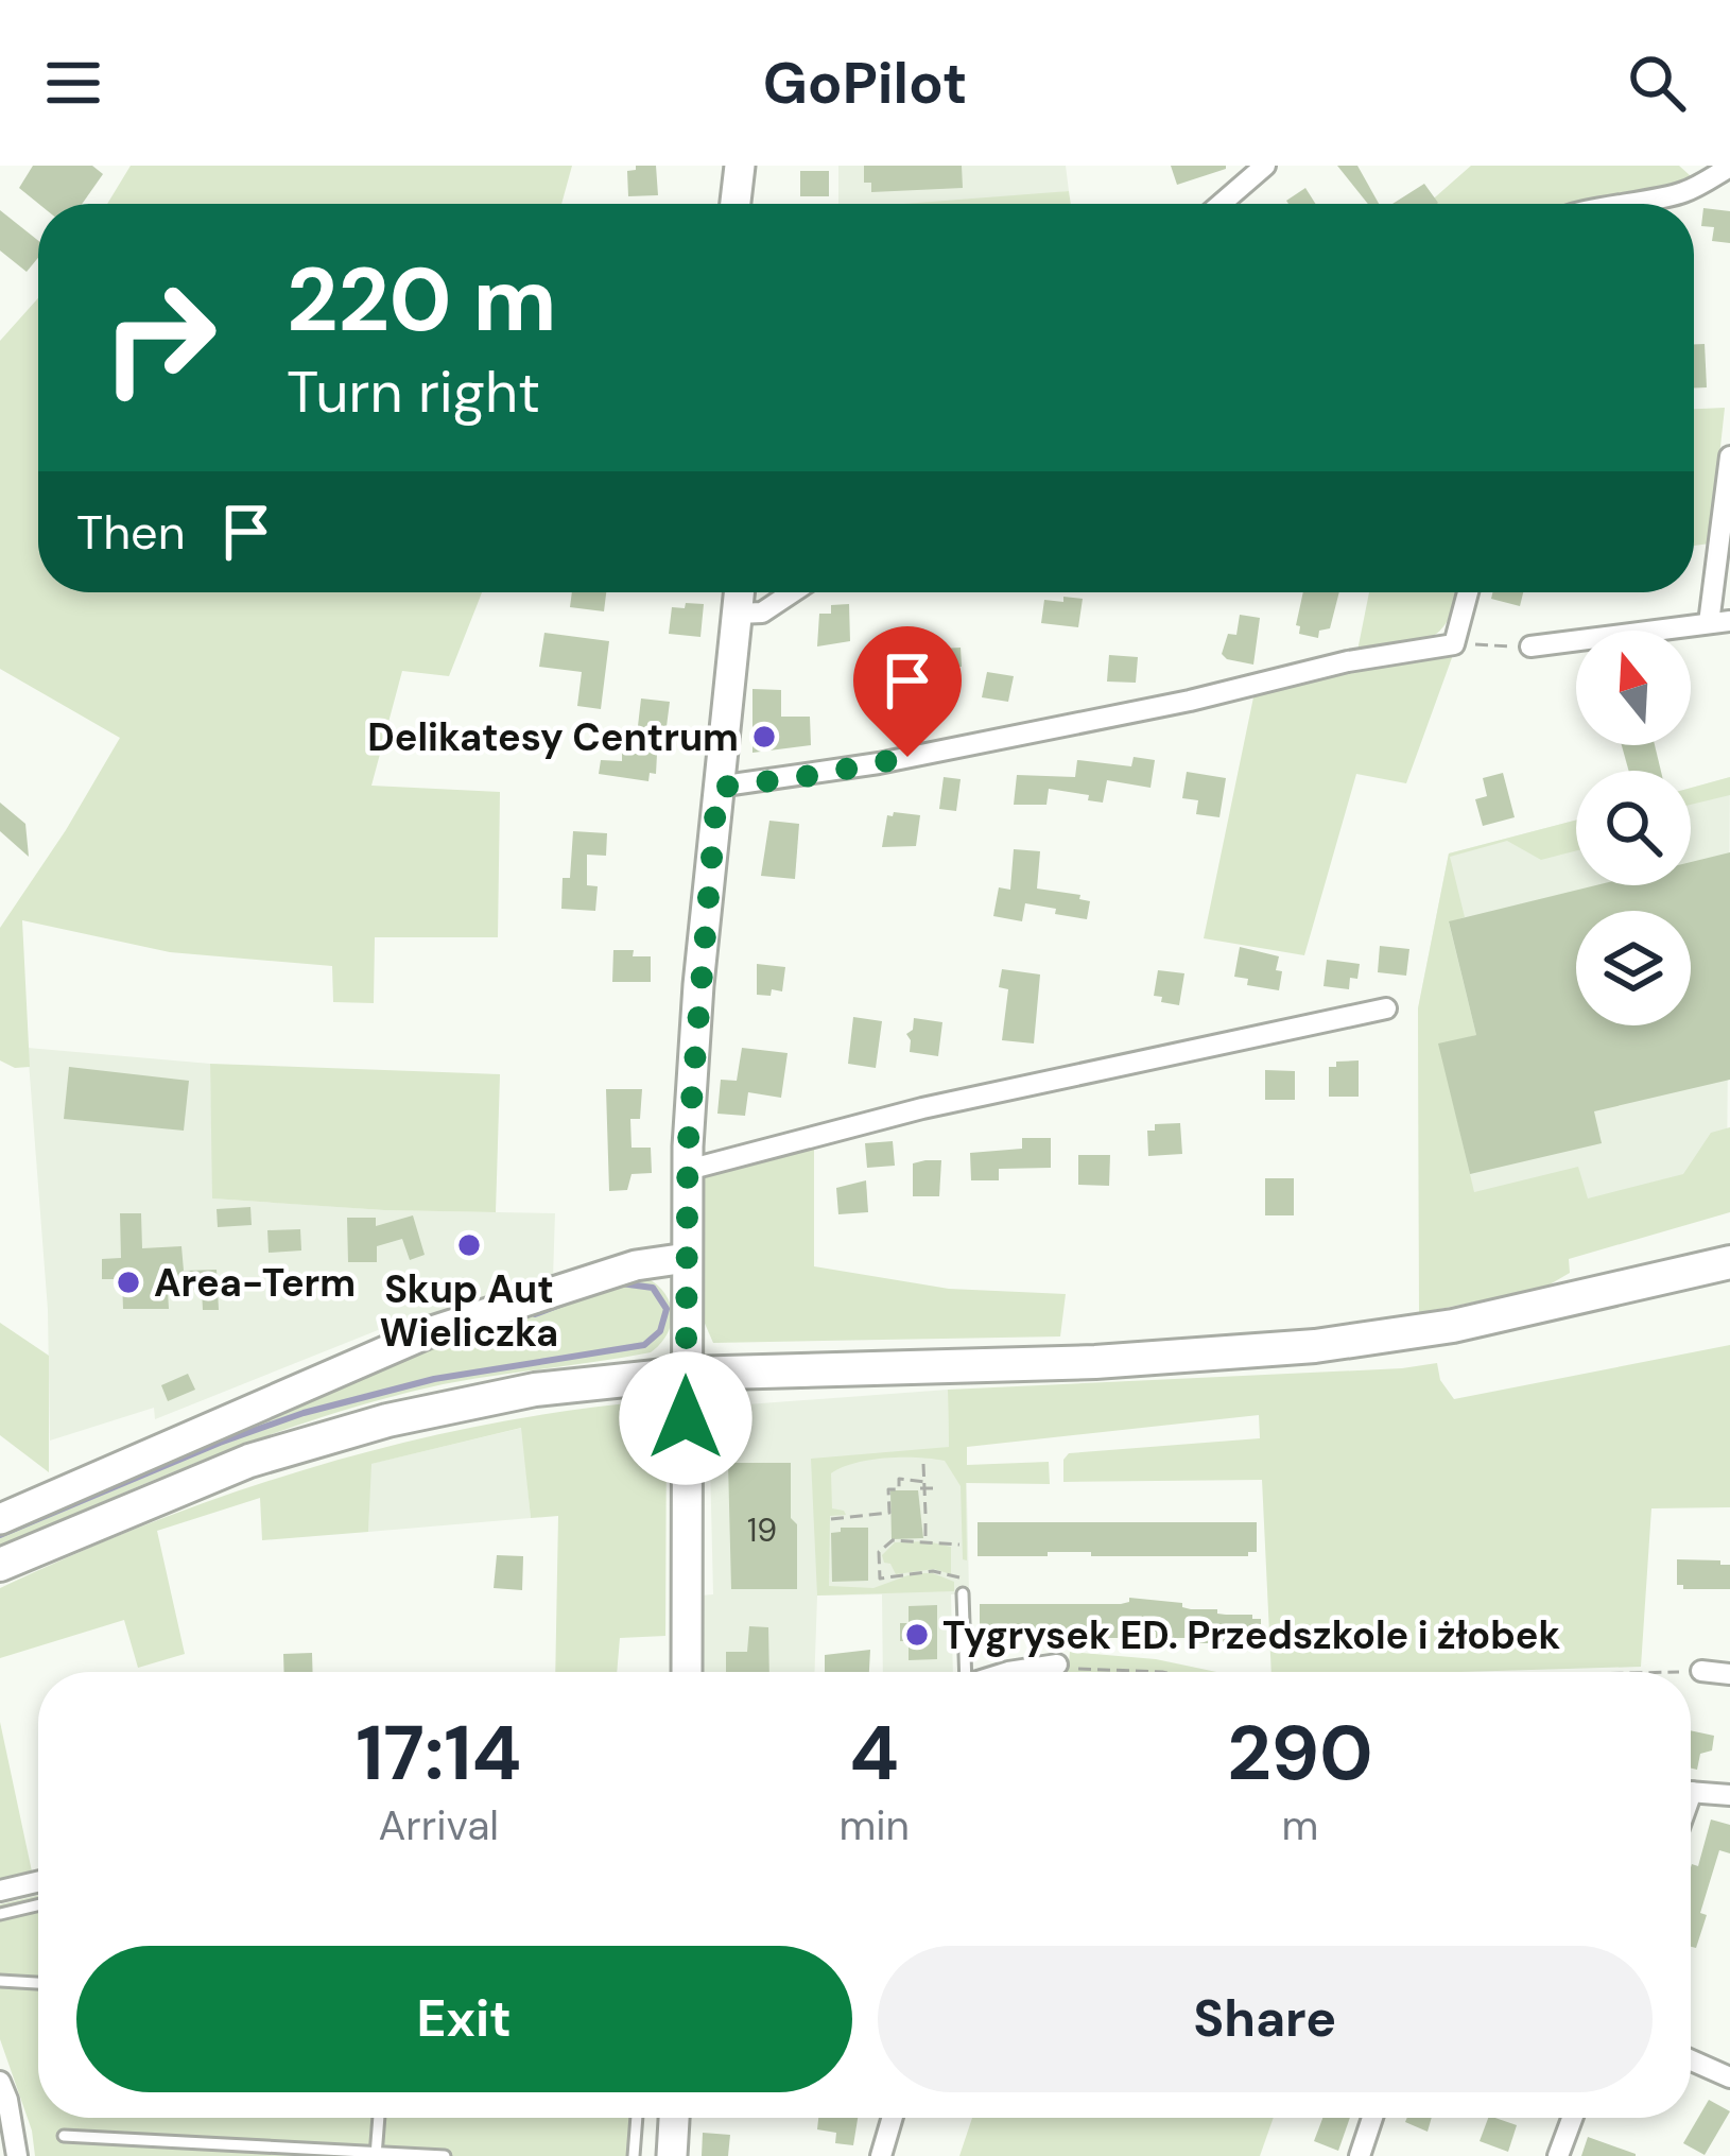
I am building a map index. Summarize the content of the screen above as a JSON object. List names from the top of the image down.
{
  "places": [
    "Delikatesy Centrum",
    "Skup Aut Wieliczka",
    "Area-Term",
    "Tygrysek ED. Przedszkole i żłobek"
  ],
  "house_numbers": ["19"],
  "north": "top",
  "page": {
    "header": "GoPilot",
    "turn": ["220 m", "Turn right"],
    "then": "Then",
    "eta": [
      "17:14",
      "Arrival",
      "4",
      "min",
      "290",
      "m"
    ],
    "buttons": ["Exit", "Share"]
  }
}
